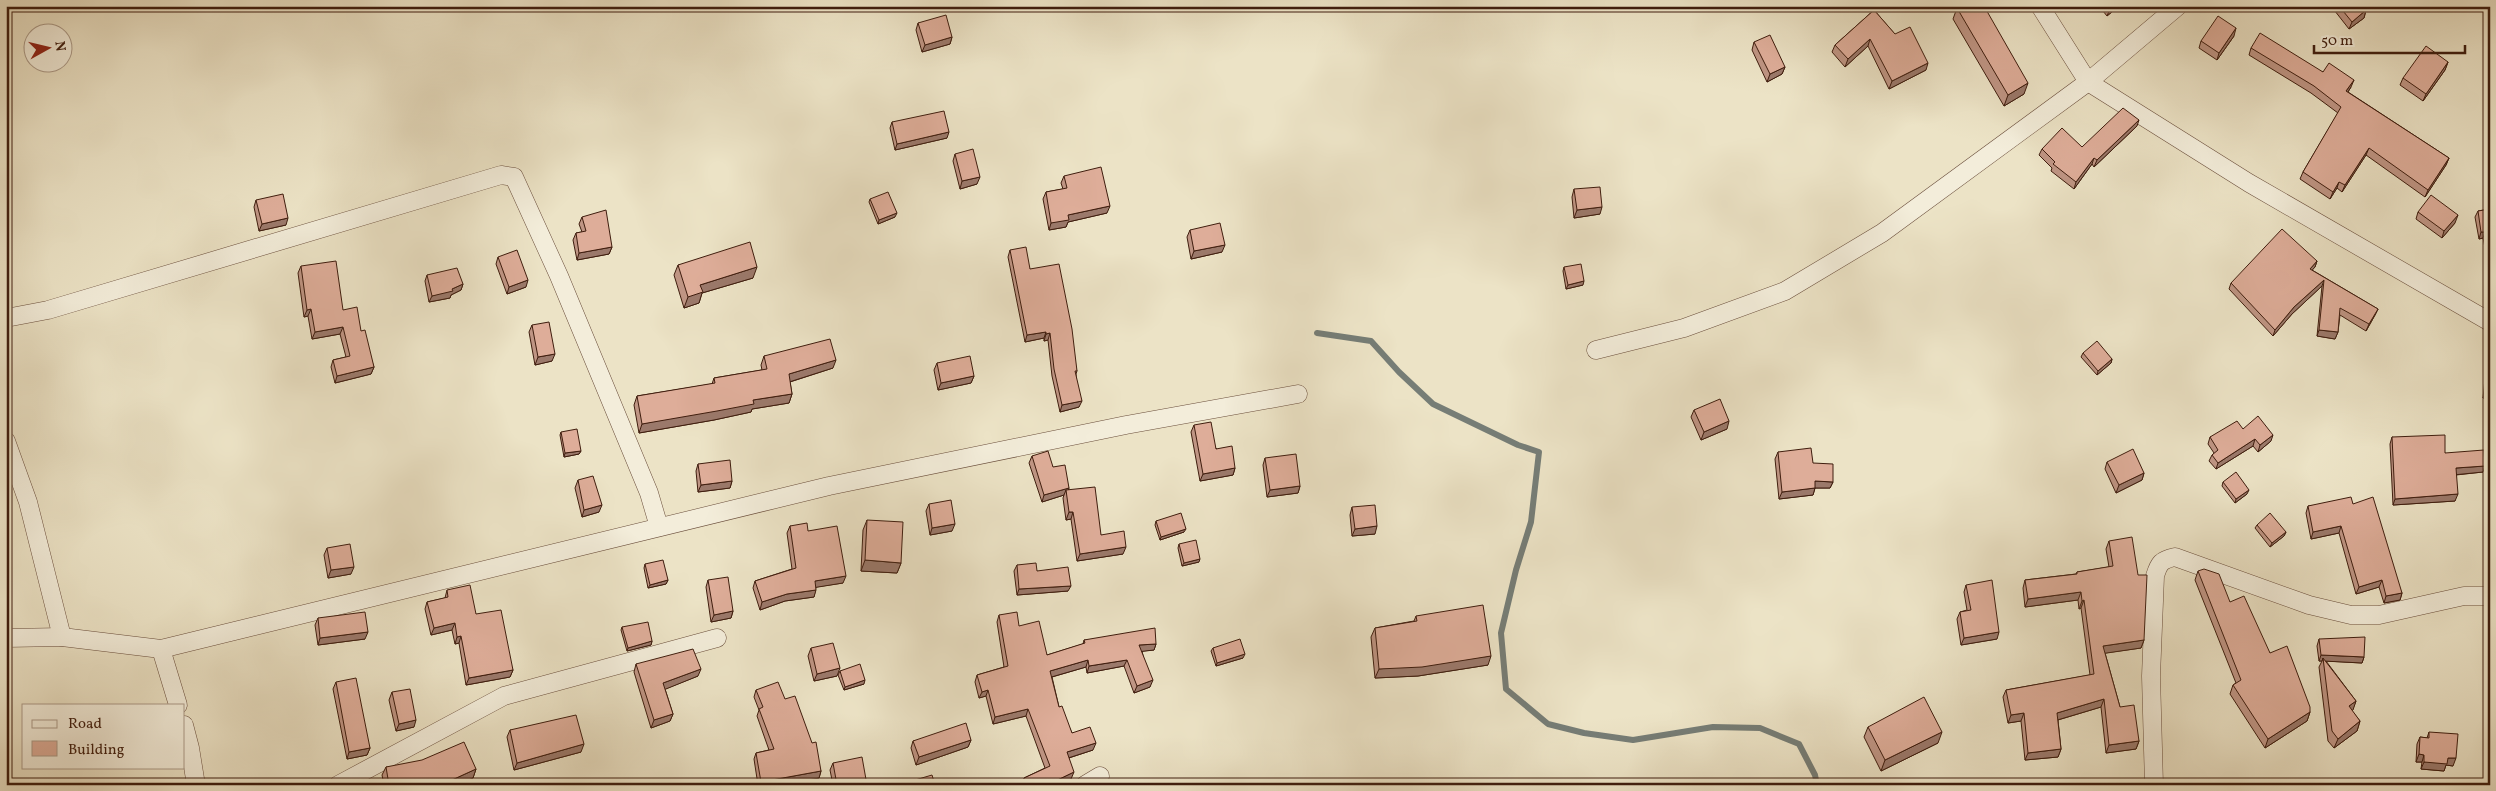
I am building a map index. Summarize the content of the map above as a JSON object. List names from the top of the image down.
{
  "legend": ["Road", "Building"],
  "scale_bar": "50 m",
  "north": "right"
}
